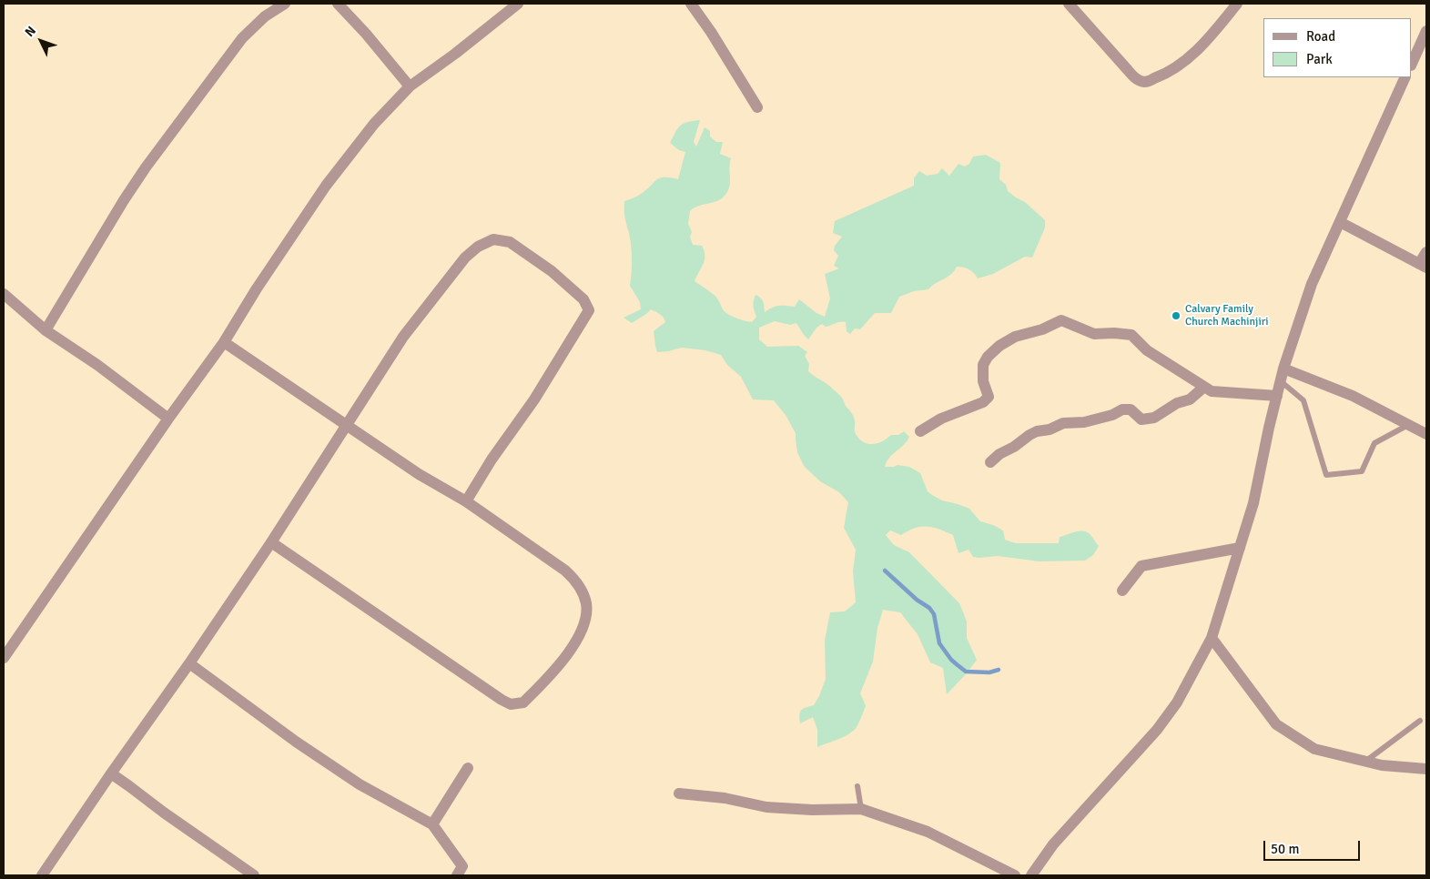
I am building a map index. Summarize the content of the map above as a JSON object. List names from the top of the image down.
{
  "places": ["Calvary Family Church Machinjiri"],
  "legend": ["Road", "Park"],
  "scale_bar": "50 m",
  "north": "top left"
}
